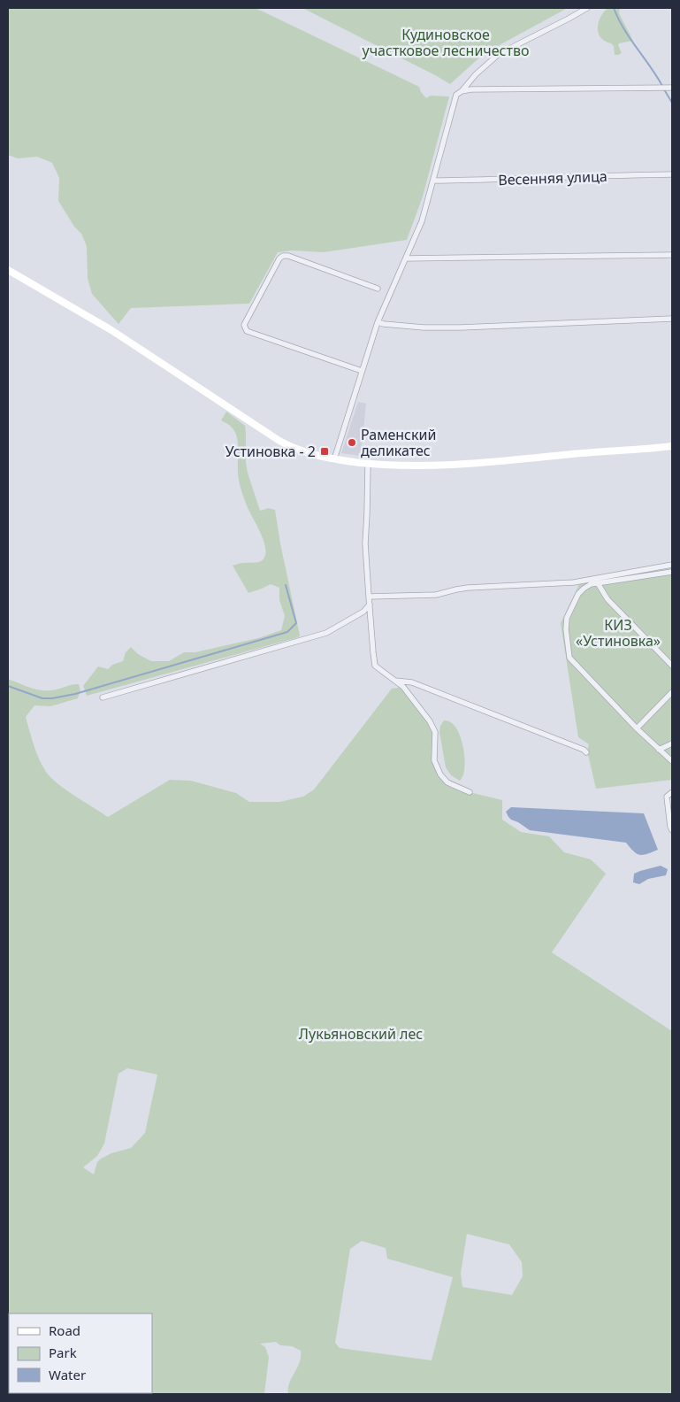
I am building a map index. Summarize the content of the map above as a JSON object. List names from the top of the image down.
{
  "streets": {
    "street": ["Весенняя улица"]
  },
  "parks": ["Кудиновское участковое лесничество", "КИЗ «Устиновка»", "Лукьяновский лес"],
  "places": {
    "other": ["Раменский деликатес"],
    "transit": ["Устиновка - 2"]
  },
  "legend": ["Road", "Park", "Water"]
}
